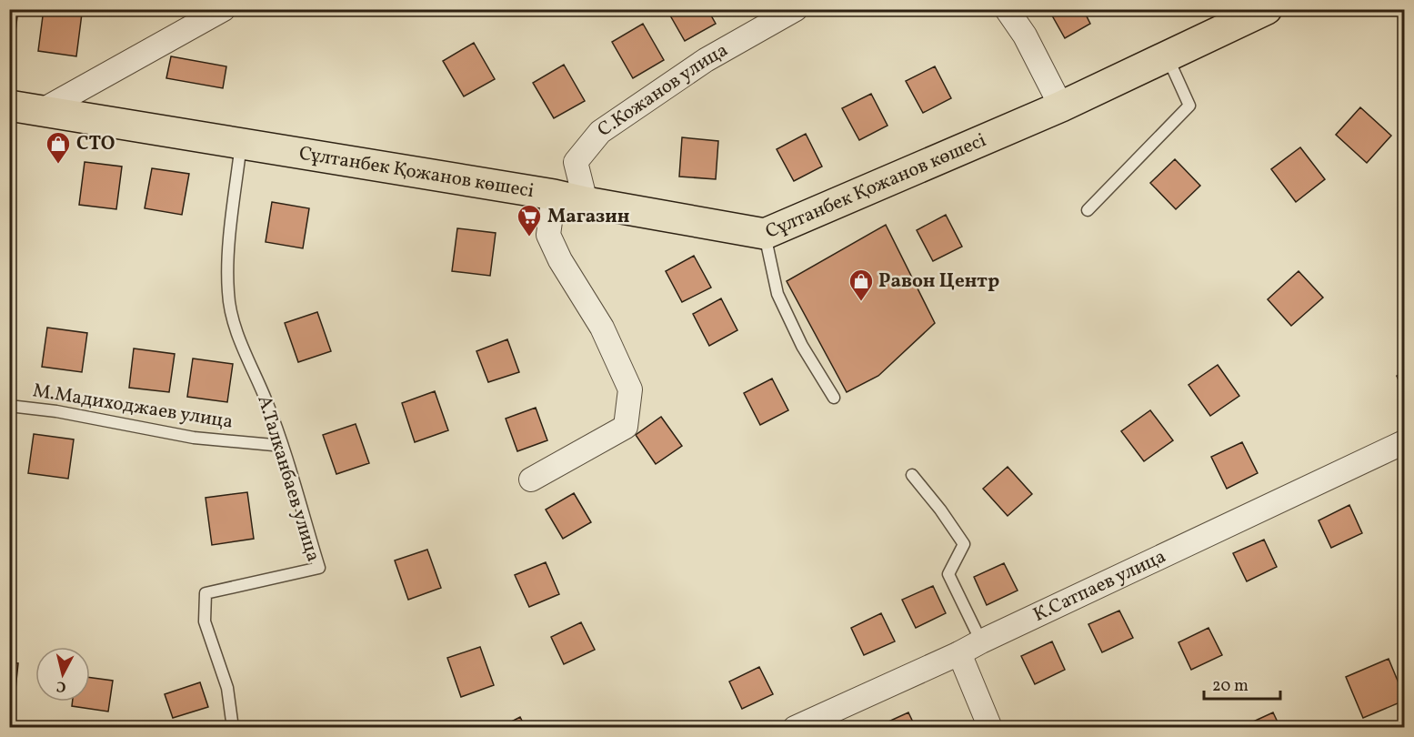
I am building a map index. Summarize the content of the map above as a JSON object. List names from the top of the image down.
{
  "streets": {
    "main road": ["Сұлтанбек Қожанов көшесі"],
    "street": ["С.Кожанов улица", "К.Сатпаев улица"],
    "lane": ["М.Мадиходжаев улица", "А.Талканбаев улица"]
  },
  "crossings": [
    ["С.Кожанов улица", "Сұлтанбек Қожанов көшесі"],
    ["Сұлтанбек Қожанов көшесі", "А.Талканбаев улица"],
    ["М.Мадиходжаев улица", "А.Талканбаев улица"]
  ],
  "places": {
    "shop": ["СТО", "Равон Центр"],
    "supermarket": ["Магазин"]
  },
  "scale_bar": "20 m",
  "north": "bottom"
}
